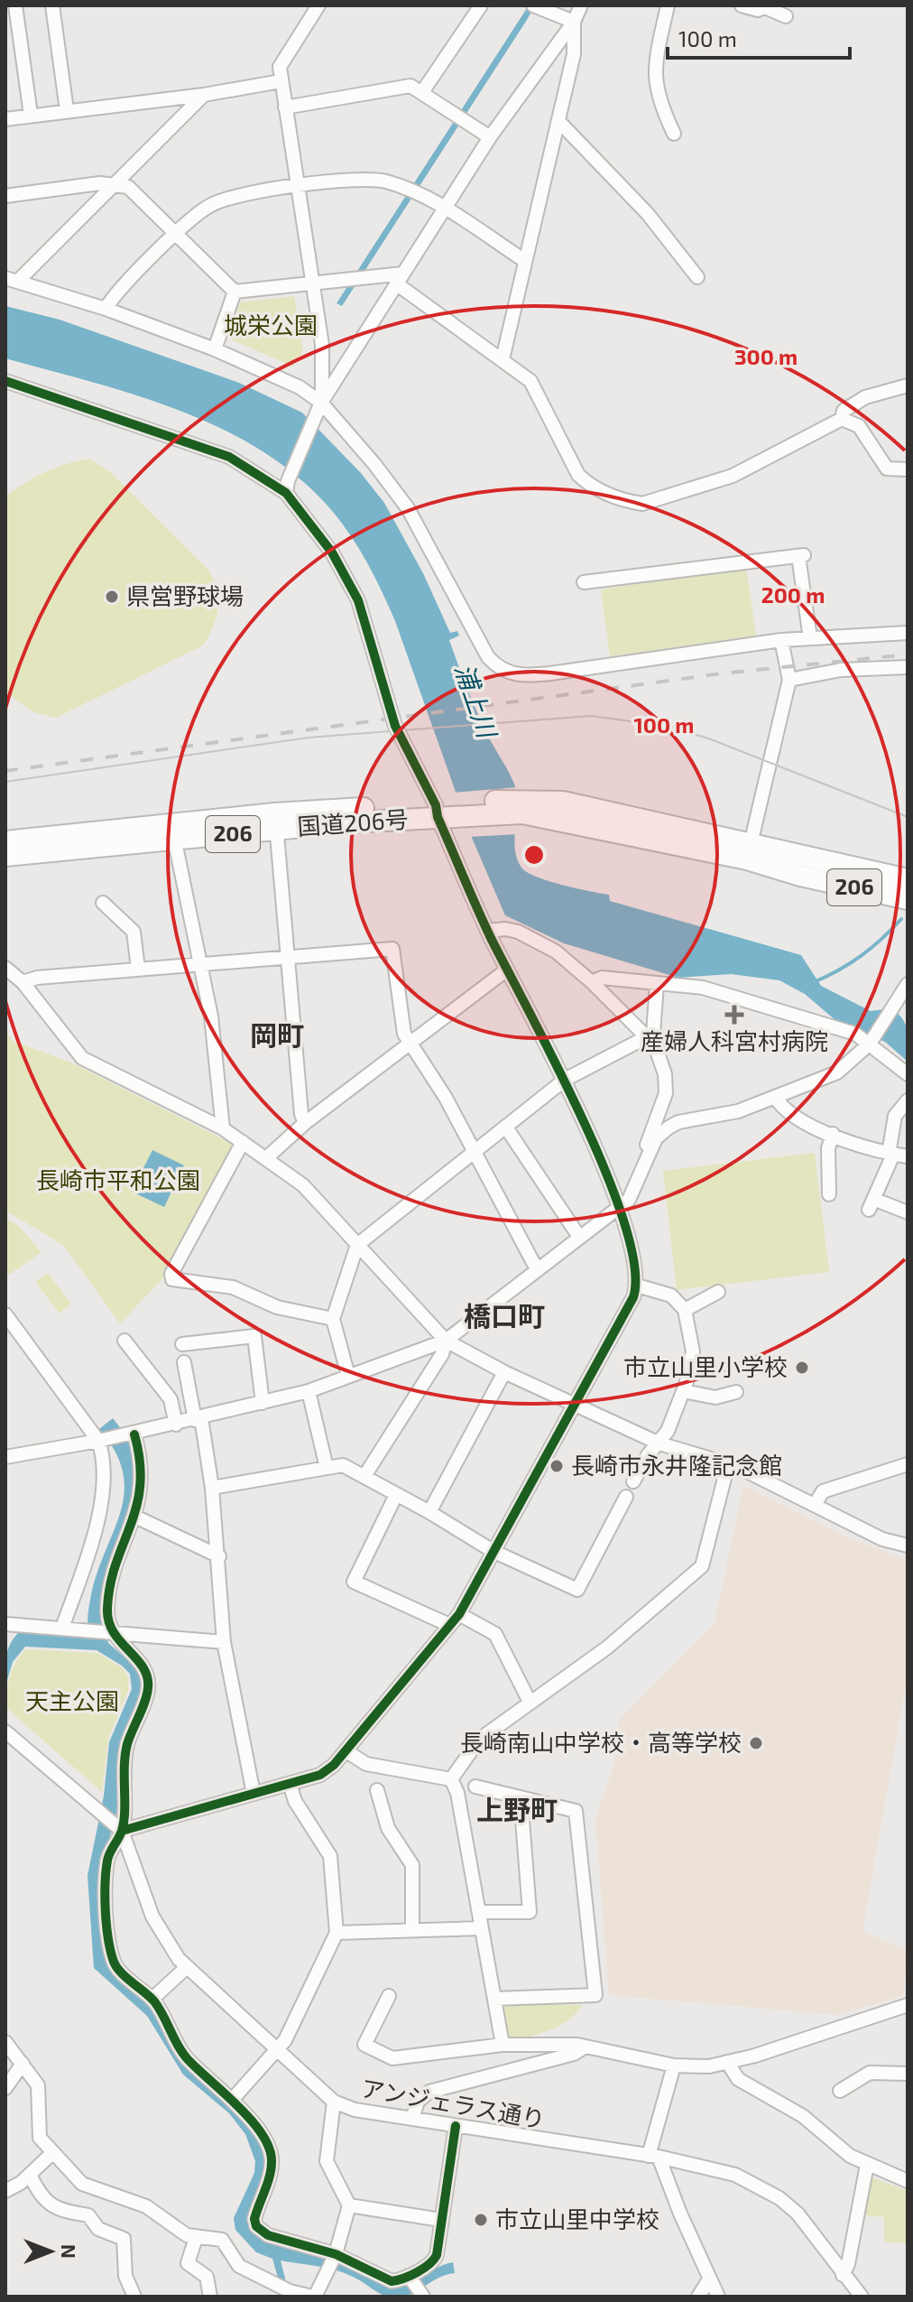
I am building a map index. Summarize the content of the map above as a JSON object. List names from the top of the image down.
{
  "streets": {
    "highway": ["国道206号", "206"],
    "street": ["アンジェラス通り"]
  },
  "districts": ["岡町", "橋口町", "上野町"],
  "water": ["浦上川"],
  "parks": ["城栄公園", "長崎市平和公園", "天主公園"],
  "places": {
    "other": [
      "県営野球場",
      "市立山里小学校",
      "長崎市永井隆記念館",
      "長崎南山中学校・高等学校",
      "市立山里中学校"
    ],
    "health": ["産婦人科宮村病院"]
  },
  "scale_bar": "100 m",
  "north": "right",
  "rings": ["300 m", "200 m", "100 m"]
}
